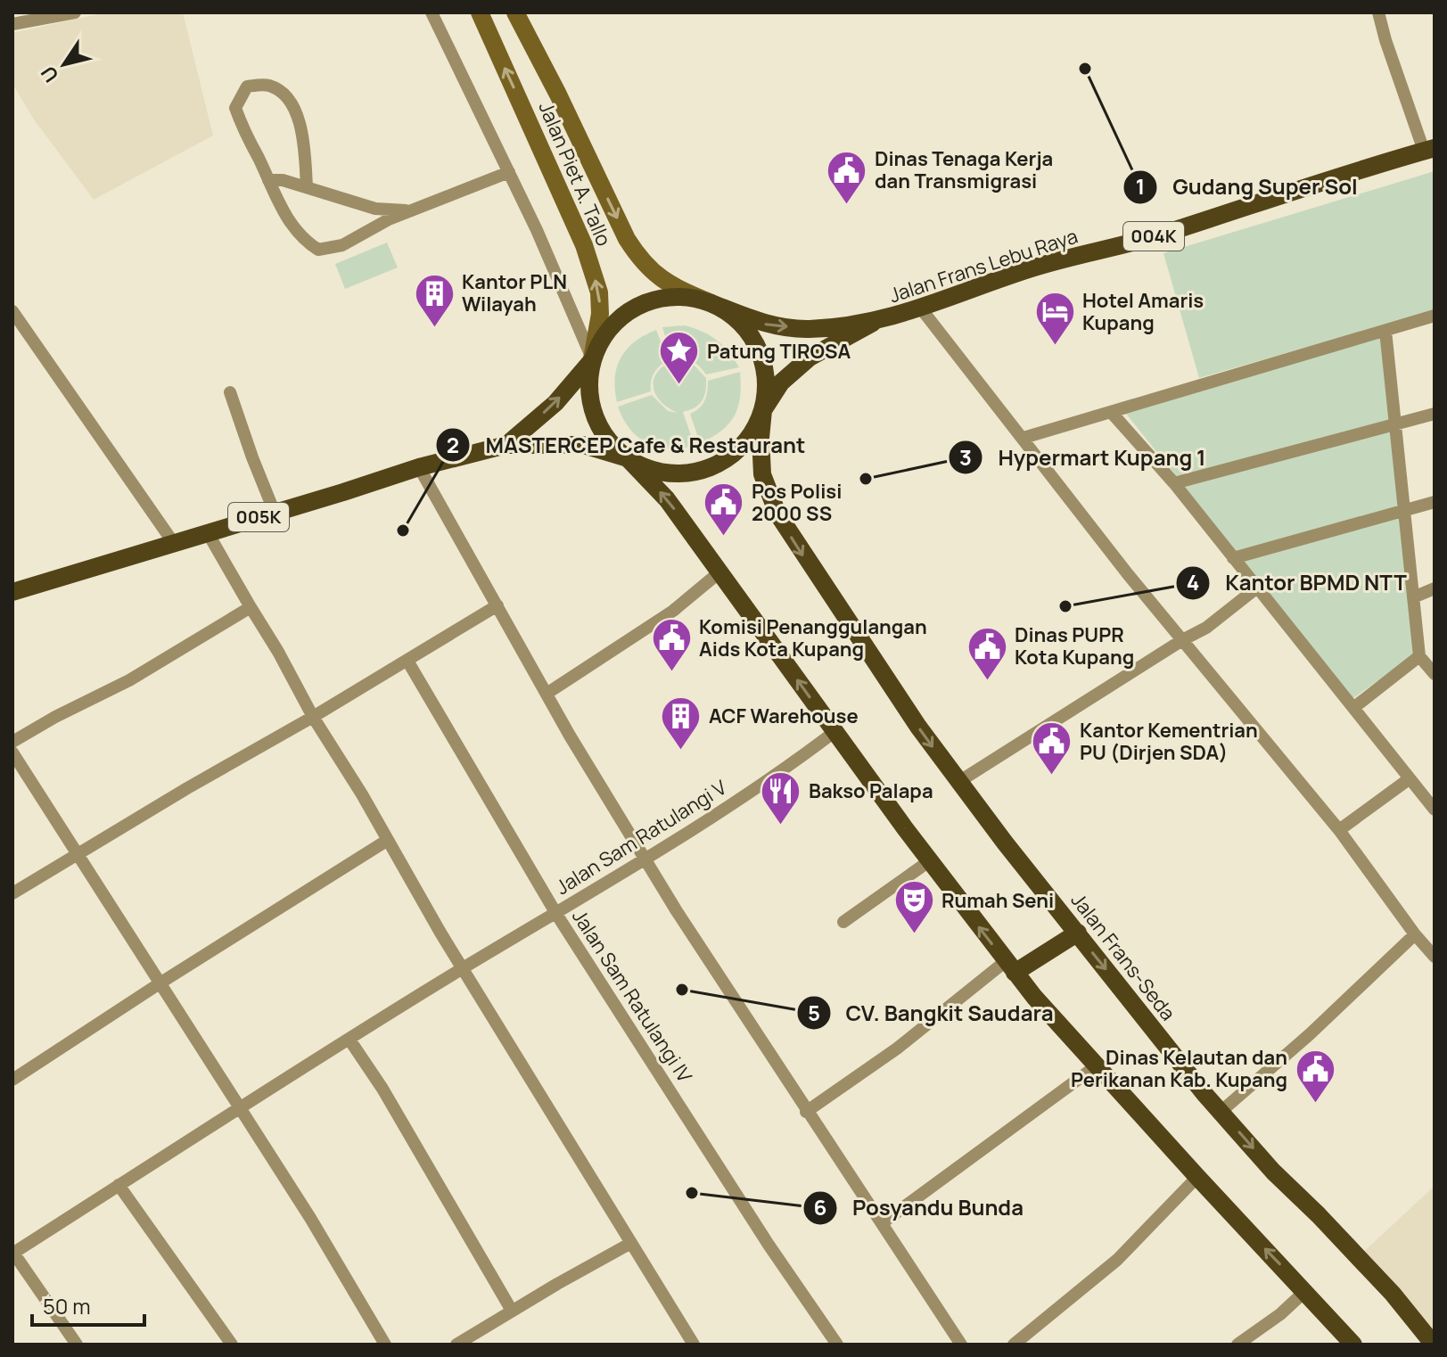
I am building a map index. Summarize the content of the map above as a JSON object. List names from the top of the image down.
{
  "streets": {
    "main road": [
      "Jalan Piet A. Tallo",
      "004K",
      "Jalan Frans Lebu Raya",
      "005K",
      "Jalan Frans-Seda"
    ],
    "street": ["Jalan Sam Ratulangi V", "Jalan Sam Ratulangi IV"]
  },
  "crossings": [
    ["Jalan Piet A. Tallo", "Jalan Frans Lebu Raya"],
    ["Jalan Piet A. Tallo", "005K"],
    ["Jalan Piet A. Tallo", "Jalan Frans-Seda"],
    ["Jalan Frans Lebu Raya", "005K"],
    ["Jalan Frans Lebu Raya", "Jalan Frans-Seda"],
    ["005K", "Jalan Frans-Seda"],
    ["Jalan Sam Ratulangi V", "Jalan Sam Ratulangi IV"]
  ],
  "places": {
    "other": [
      "Gudang Super Sol",
      "Hypermart Kupang 1",
      "MASTERCEP Cafe & Restaurant",
      "Kantor BPMD NTT",
      "CV. Bangkit Saudara",
      "Posyandu Bunda"
    ],
    "public building": [
      "Dinas Tenaga Kerja dan Transmigrasi",
      "Pos Polisi 2000 SS",
      "Komisi Penanggulangan Aids Kota Kupang",
      "Dinas PUPR Kota Kupang",
      "Kantor Kementrian PU (Dirjen SDA)",
      "Dinas Kelautan dan Perikanan Kab. Kupang"
    ],
    "building": ["Kantor PLN Wilayah", "ACF Warehouse"],
    "hotel": ["Hotel Amaris Kupang"],
    "place": ["Patung TIROSA"],
    "restaurant": ["Bakso Palapa"],
    "theatre": ["Rumah Seni"]
  },
  "scale_bar": "50 m",
  "north": "bottom left"
}
